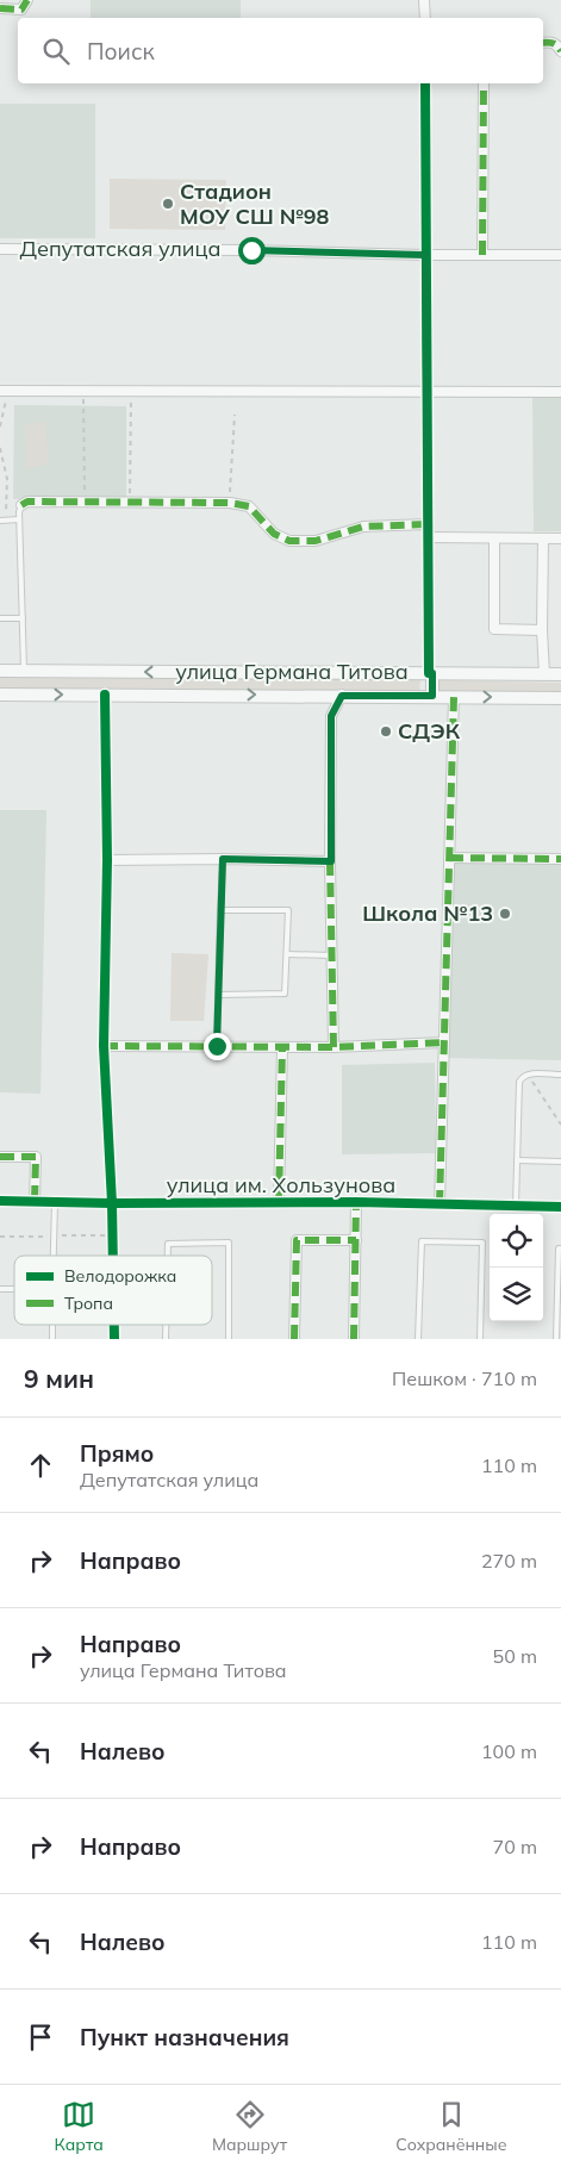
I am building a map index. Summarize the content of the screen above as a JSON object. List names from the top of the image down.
{
  "streets": {
    "street": ["Депутатская улица", "улица Германа Титова", "улица им. Хользунова"]
  },
  "places": ["Стадион МОУ СШ №98", "СДЭК", "Школа №13"],
  "legend": ["Велодорожка", "Тропа"],
  "page": {
    "search": "Поиск",
    "heading": ["9 мин", "Пешком · 710 m"],
    "list": [
      ["Прямо", "Депутатская улица", "110 m"],
      ["Направо", "270 m"],
      ["Направо", "улица Германа Титова", "50 m"],
      ["Налево", "100 m"],
      ["Направо", "70 m"],
      ["Налево", "110 m"],
      "Пункт назначения"
    ],
    "nav": ["Карта", "Маршрут", "Сохранённые"]
  }
}
